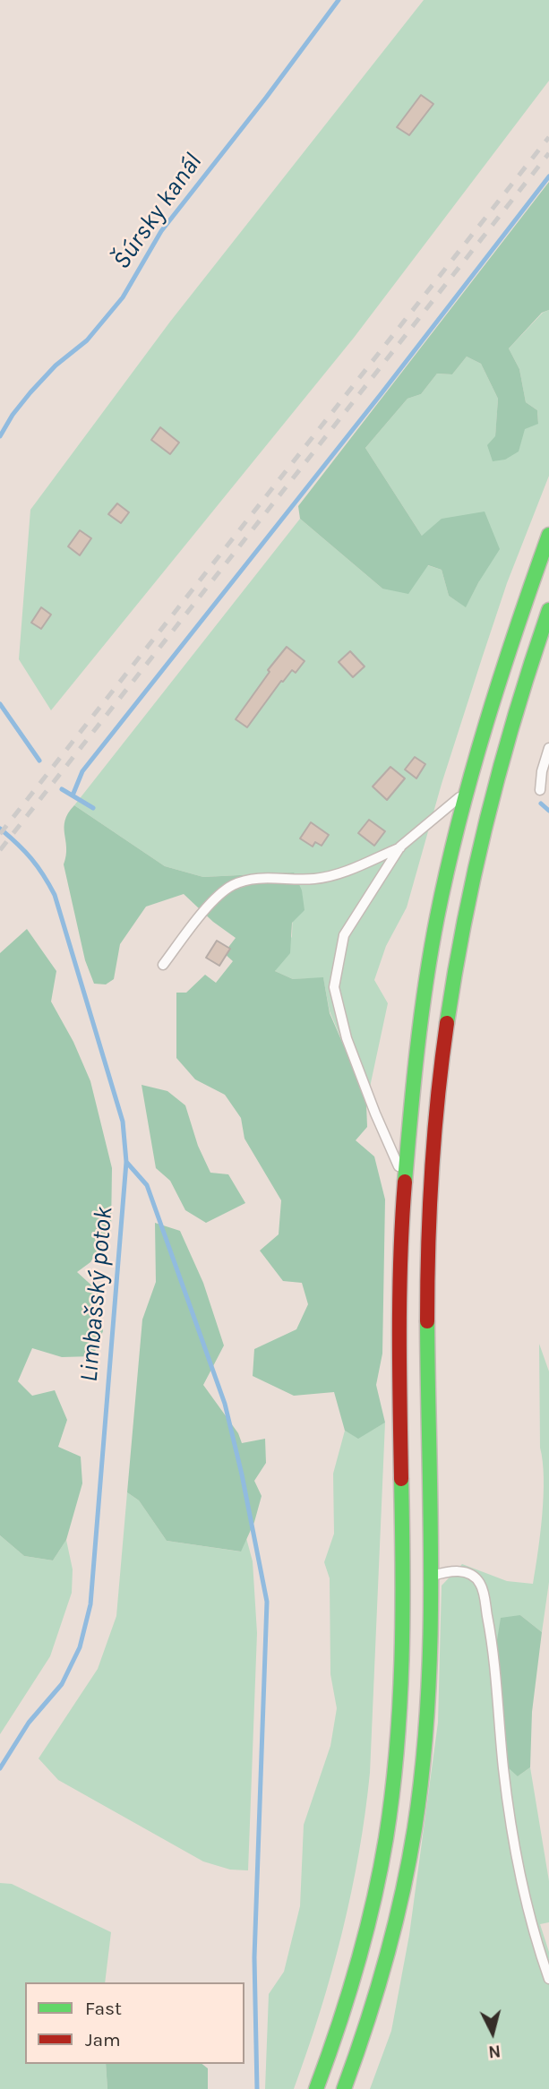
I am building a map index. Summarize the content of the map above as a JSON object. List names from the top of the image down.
{
  "water": ["Šúrsky kanál", "Limbašský potok"],
  "legend": ["Fast", "Jam"],
  "north": "bottom"
}
